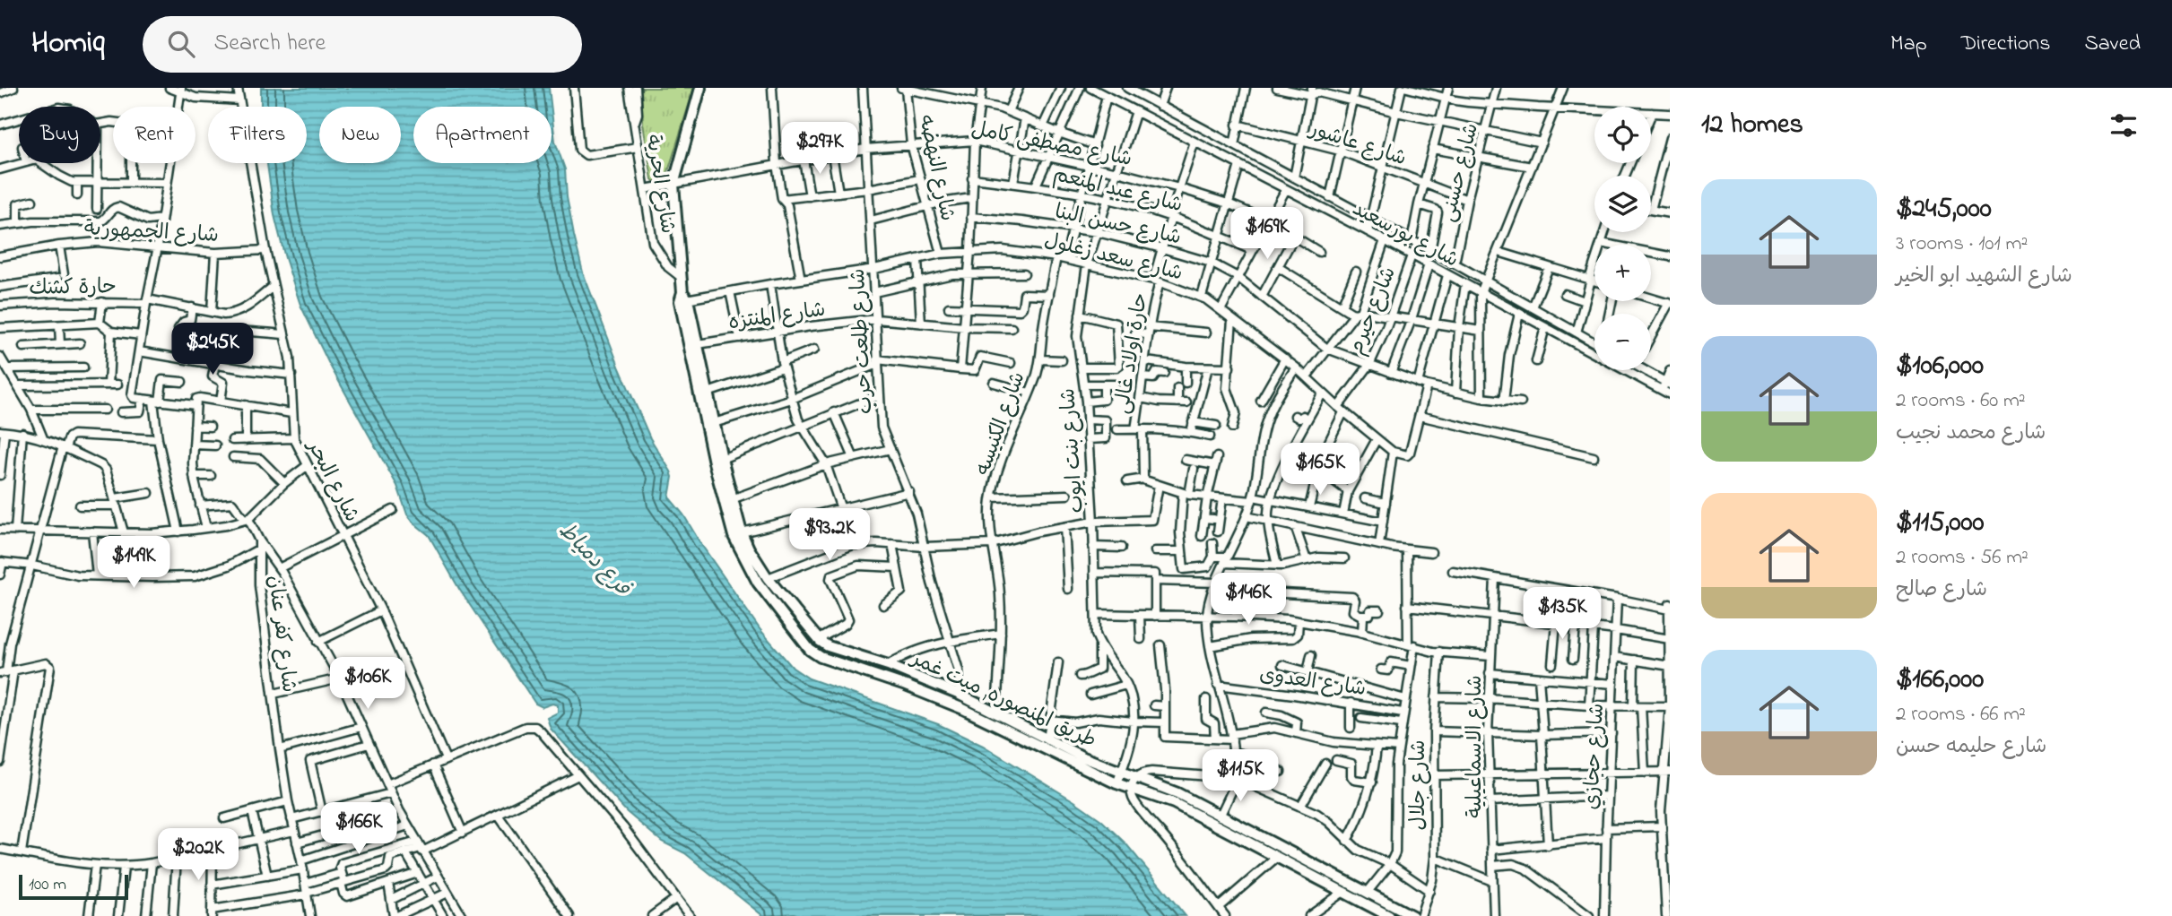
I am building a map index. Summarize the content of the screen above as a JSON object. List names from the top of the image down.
{
  "streets": {
    "main road": ["طريق المنصوره, ميت غمر"],
    "street": [
      "شارع مصطفى كامل",
      "شارع عاشور",
      "شارع النهضه",
      "شارع حسنى",
      "شارع الحرية",
      "شارع عبد المنعم",
      "شارع حسن البنا",
      "شارع الجمهورية",
      "شارع بورسعيد",
      "شارع سعد زغلول",
      "حارة كشك",
      "شارع حيرم",
      "شارع المنتزه",
      "شارع طلعت حرب",
      "حارة اولاد غالى",
      "شارع الكنيسه",
      "شارع بنت ايوب",
      "شارع البحر",
      "شارع كفر عنان",
      "شارع العدوى",
      "شارع الاسماعيلية",
      "شارع حجازي",
      "شارع جلال"
    ]
  },
  "crossings": [
    ["شارع مصطفى كامل", "شارع النهضه"],
    ["شارع مصطفى كامل", "شارع الحرية"],
    ["شارع مصطفى كامل", "شارع طلعت حرب"],
    ["شارع مصطفى كامل", "حارة اولاد غالى"],
    ["شارع مصطفى كامل", "شارع الكنيسه"],
    ["شارع مصطفى كامل", "شارع بنت ايوب"],
    ["شارع مصطفى كامل", "طريق المنصوره, ميت غمر"],
    ["شارع عاشور", "شارع حسنى"],
    ["شارع النهضه", "شارع سعد زغلول"],
    ["شارع حسنى", "شارع بورسعيد"],
    ["شارع الحرية", "طريق المنصوره, ميت غمر"],
    ["شارع عبد المنعم", "حارة اولاد غالى"],
    ["شارع عبد المنعم", "شارع الكنيسه"],
    ["شارع عبد المنعم", "شارع بنت ايوب"],
    ["شارع حسن البنا", "شارع حيرم"],
    ["شارع حسن البنا", "حارة اولاد غالى"],
    ["شارع حسن البنا", "شارع الكنيسه"],
    ["شارع حسن البنا", "شارع بنت ايوب"],
    ["شارع الجمهورية", "شارع البحر"],
    ["شارع بورسعيد", "شارع حيرم"],
    ["شارع بورسعيد", "حارة اولاد غالى"],
    ["شارع بورسعيد", "شارع الكنيسه"],
    ["شارع بورسعيد", "شارع بنت ايوب"],
    ["شارع سعد زغلول", "شارع حيرم"],
    ["شارع سعد زغلول", "شارع طلعت حرب"],
    ["شارع سعد زغلول", "حارة اولاد غالى"],
    ["شارع سعد زغلول", "شارع الكنيسه"],
    ["شارع سعد زغلول", "شارع بنت ايوب"],
    ["شارع سعد زغلول", "طريق المنصوره, ميت غمر"],
    ["حارة كشك", "شارع البحر"],
    ["شارع المنتزه", "شارع طلعت حرب"],
    ["شارع المنتزه", "طريق المنصوره, ميت غمر"],
    ["شارع طلعت حرب", "طريق المنصوره, ميت غمر"],
    ["شارع الكنيسه", "طريق المنصوره, ميت غمر"],
    ["شارع بنت ايوب", "طريق المنصوره, ميت غمر"]
  ],
  "water": ["فرع دمياط"],
  "scale_bar": "100 m",
  "page": {
    "header": "Homiq",
    "search": "Search here",
    "nav": ["Map", "Directions", "Saved"],
    "heading": "12 homes",
    "map_buttons": ["+", "−"],
    "chip": [
      "Buy",
      "Rent",
      "Filters",
      "New",
      "Apartment"
    ],
    "price": [
      "$297K",
      "$169K",
      "$245K",
      "$165K",
      "$93.2K",
      "$149K",
      "$146K",
      "$135K",
      "$106K",
      "$115K",
      "$166K",
      "$202K"
    ],
    "list": [
      {
        "name": "$245,000",
        "note": "3 rooms · 101 m² · شارع الشهيد ابو الخير"
      },
      {
        "name": "$106,000",
        "note": "2 rooms · 60 m² · شارع محمد نجيب"
      },
      {
        "name": "$115,000",
        "note": "2 rooms · 56 m² · شارع صالح"
      },
      {
        "name": "$166,000",
        "note": "2 rooms · 66 m² · شارع حليمه حسن"
      }
    ],
    "scale": "100 m"
  }
}
